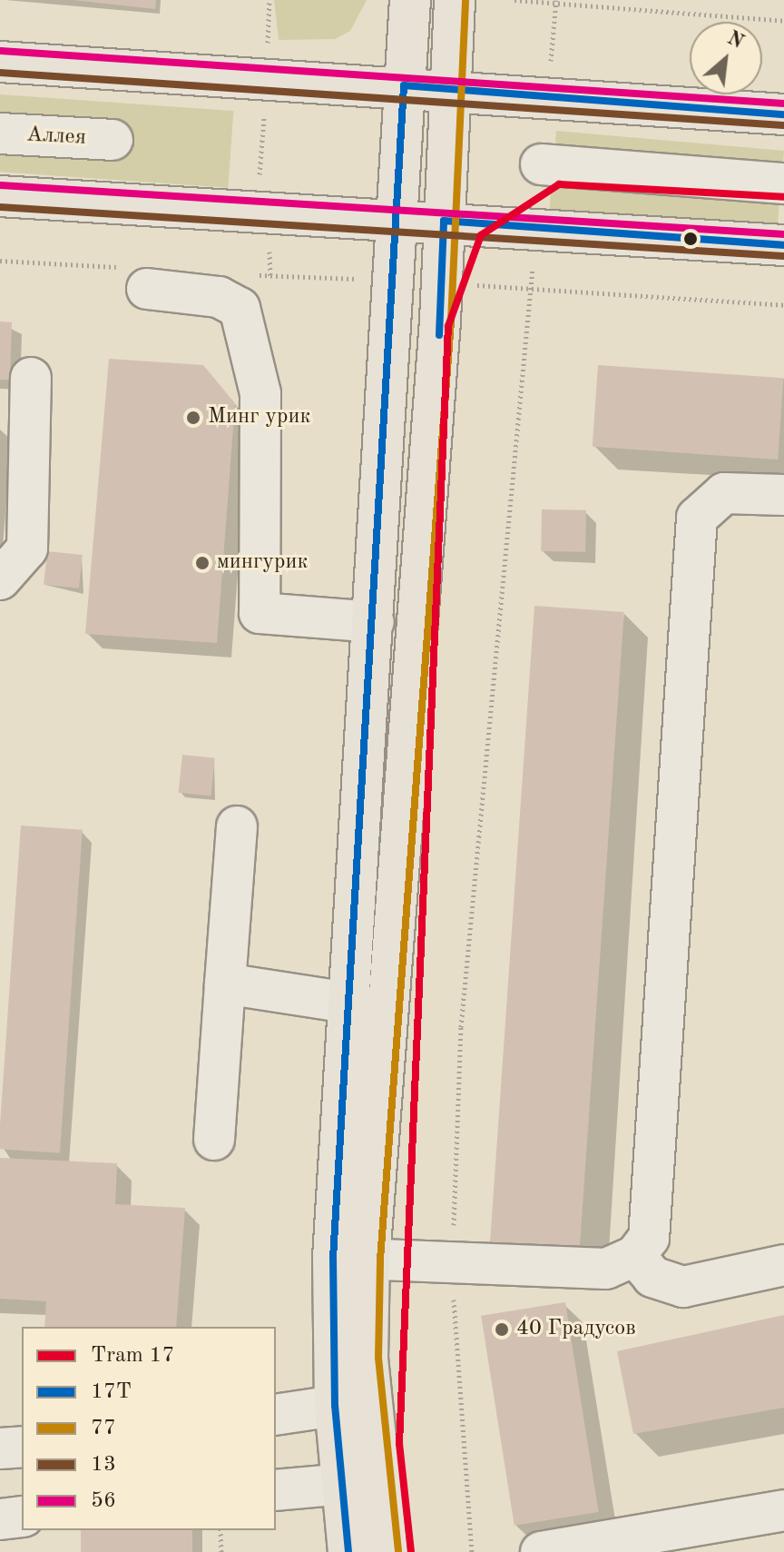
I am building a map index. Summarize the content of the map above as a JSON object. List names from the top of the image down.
{
  "streets": {
    "street": ["Аллея"]
  },
  "places": ["Минг урик", "мингурик", "40 Градусов"],
  "lines": [
    "transit line 77",
    "transit line 56",
    "transit line 13",
    "transit line 17T",
    "tram line 17"
  ],
  "legend": [
    "Tram 17",
    "17T",
    "77",
    "13",
    "56"
  ],
  "north": "top right"
}
